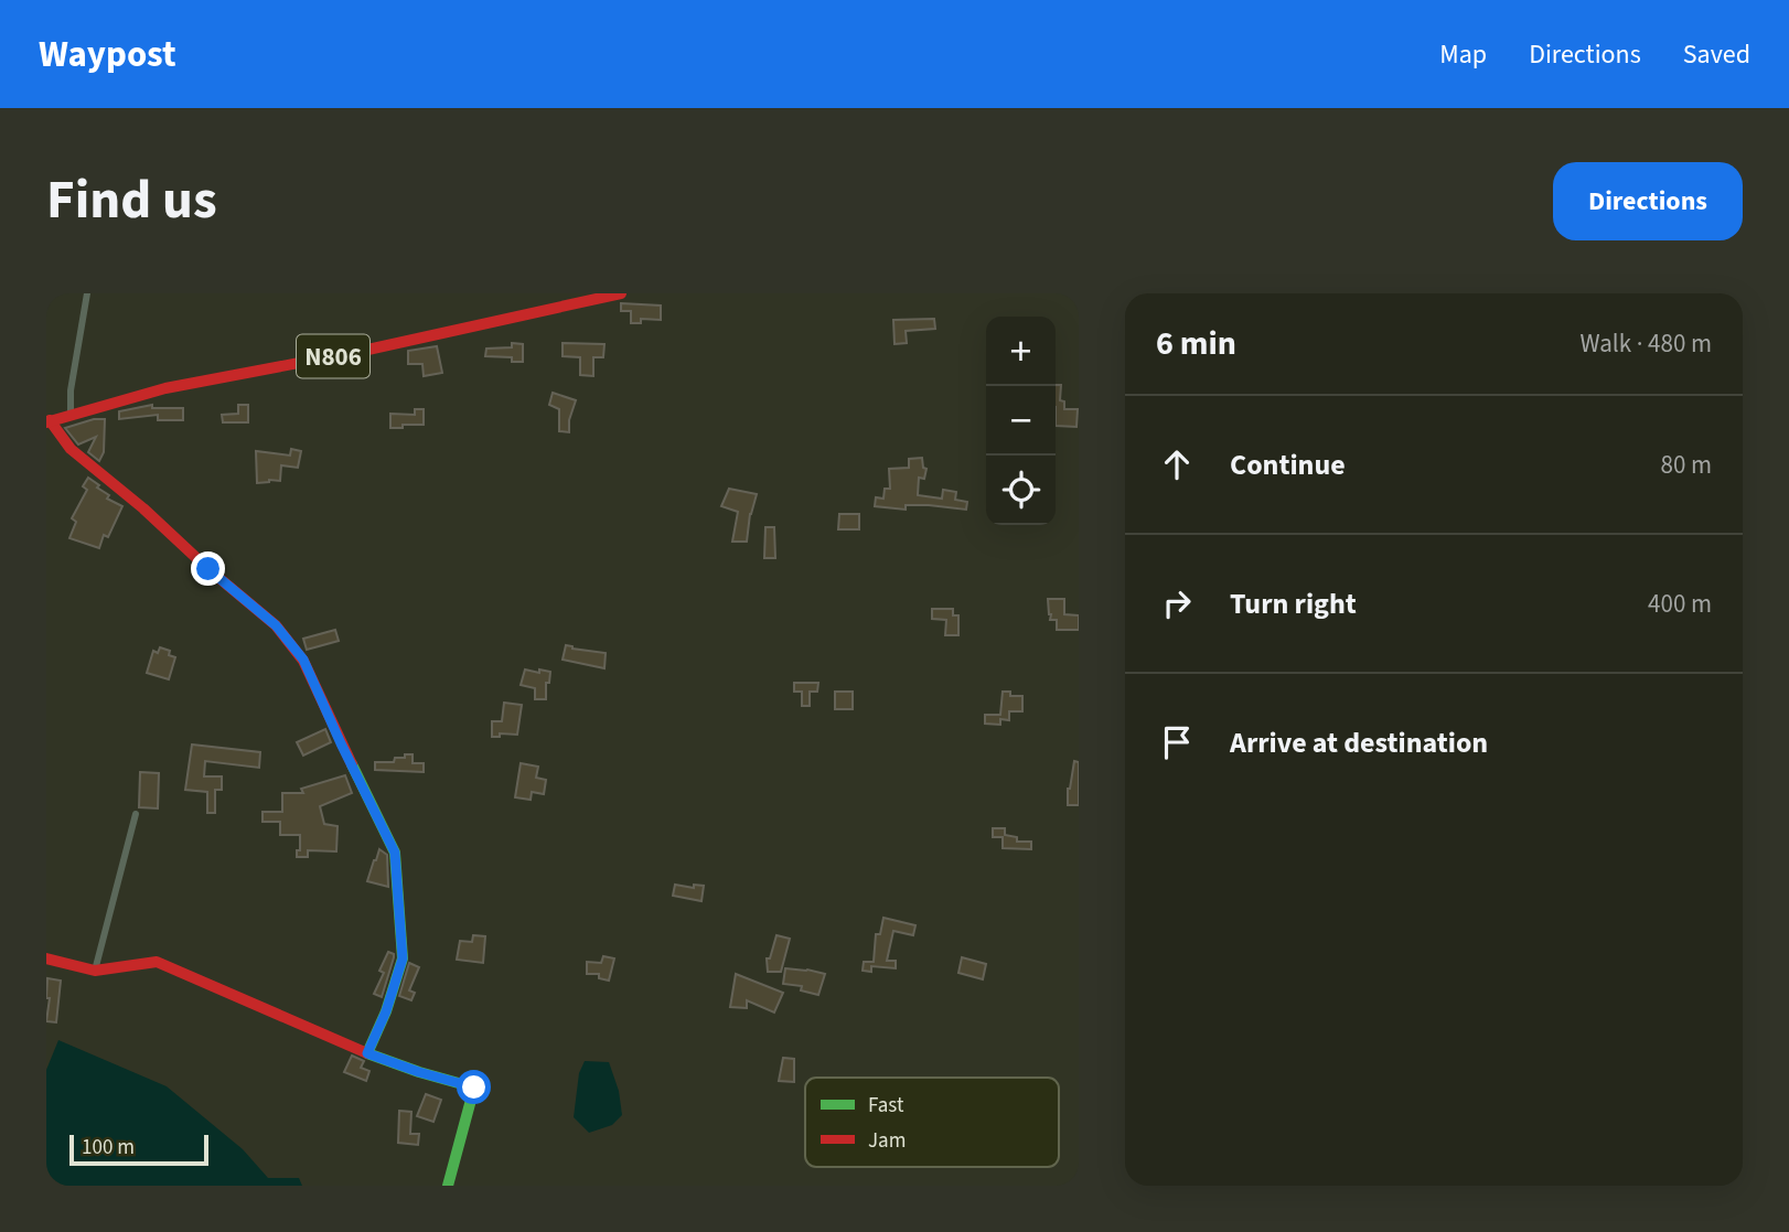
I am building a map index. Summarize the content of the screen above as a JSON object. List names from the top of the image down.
{
  "streets": {
    "main road": ["N806"]
  },
  "legend": ["Fast", "Jam"],
  "scale_bar": "100 m",
  "page": {
    "header": "Waypost",
    "nav": ["Map", "Directions", "Saved"],
    "title": "Find us",
    "buttons": "Directions",
    "heading": ["6 min", "Walk · 480 m"],
    "map_buttons": ["+", "−"],
    "list": [
      ["Continue", "80 m"],
      ["Turn right", "400 m"],
      "Arrive at destination"
    ],
    "scale": "100 m"
  }
}
